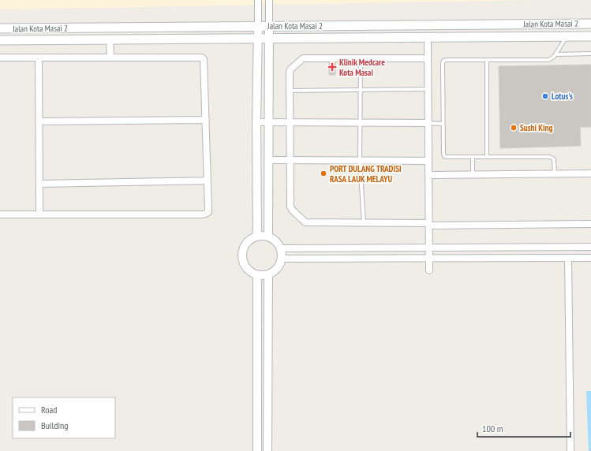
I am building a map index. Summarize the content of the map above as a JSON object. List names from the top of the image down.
{
  "streets": {
    "main road": ["Jalan Kota Masai 2"]
  },
  "places": {
    "health": ["Klinik Medcare Kota Masai"],
    "other": ["Lotus's", "Sushi King", "PORT DULANG TRADISI RASA LAUK MELAYU"]
  },
  "legend": ["Road", "Building"],
  "scale_bar": "100 m"
}
